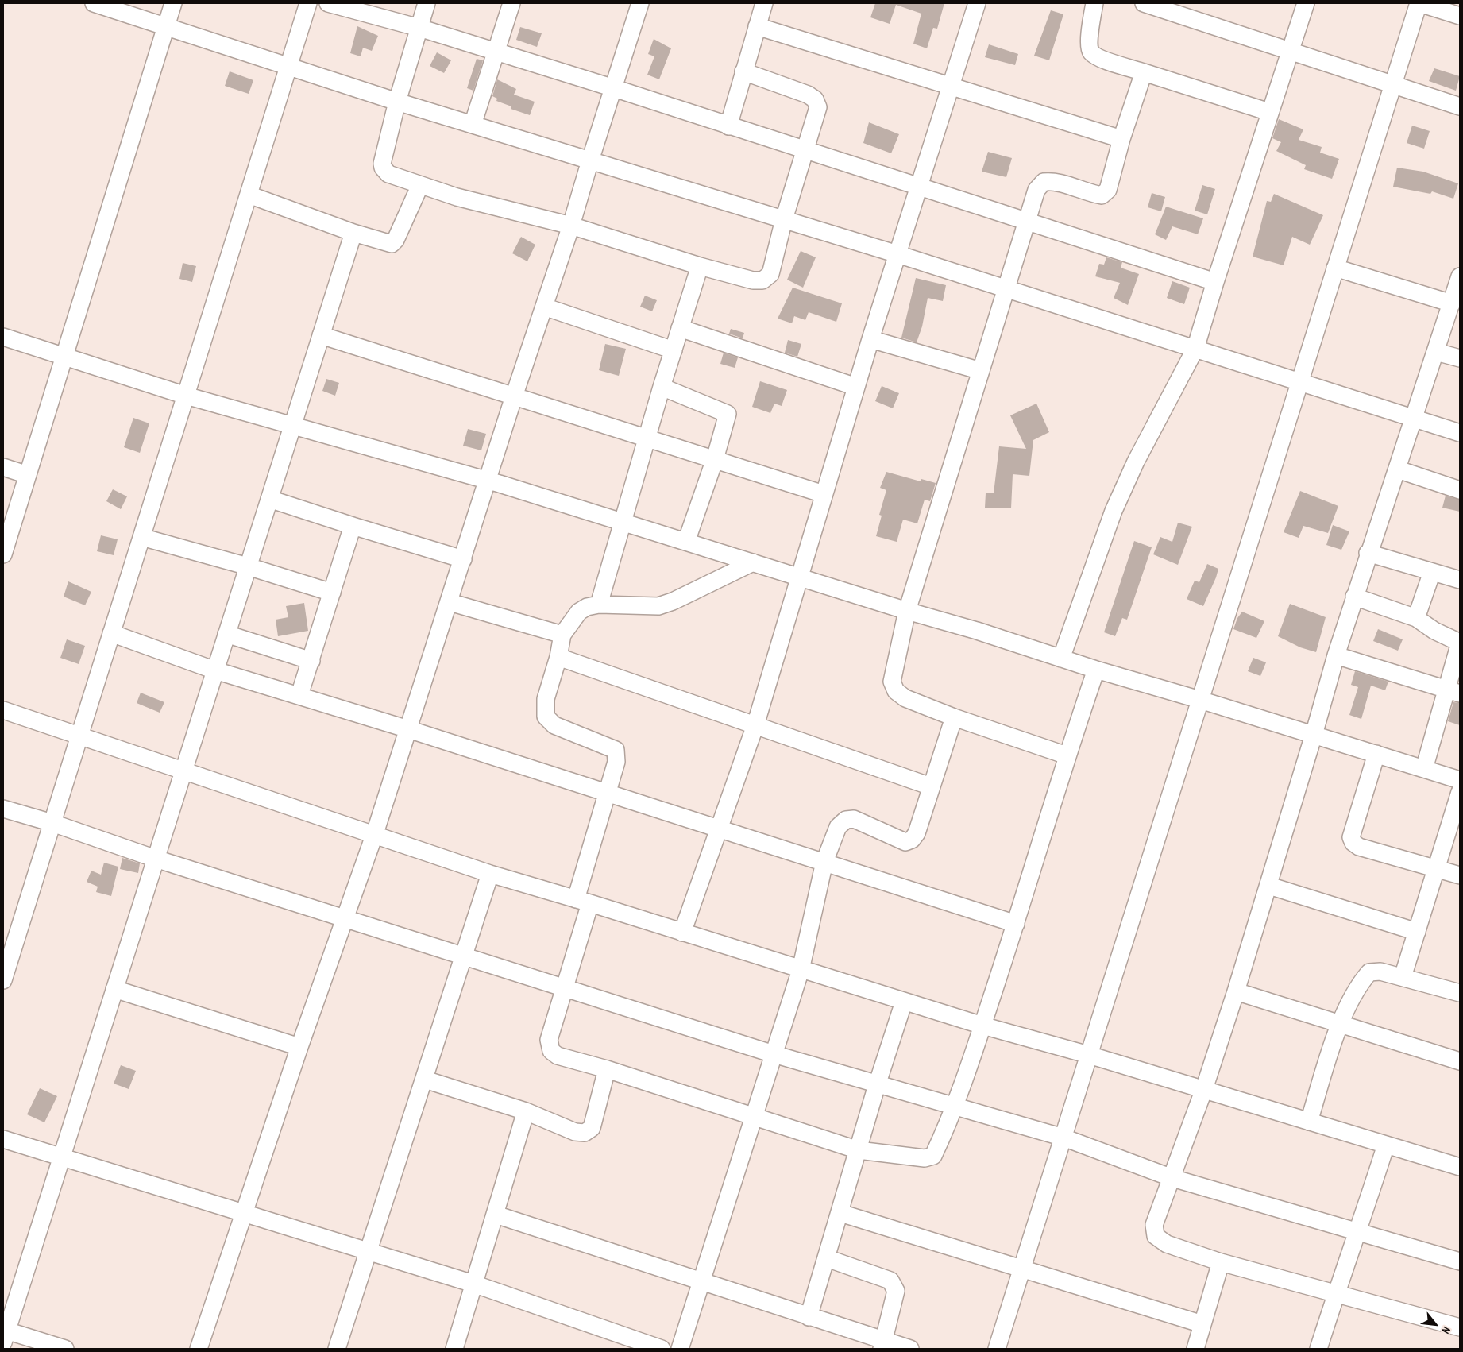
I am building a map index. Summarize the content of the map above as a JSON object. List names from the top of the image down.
{
  "north": "bottom right"
}
